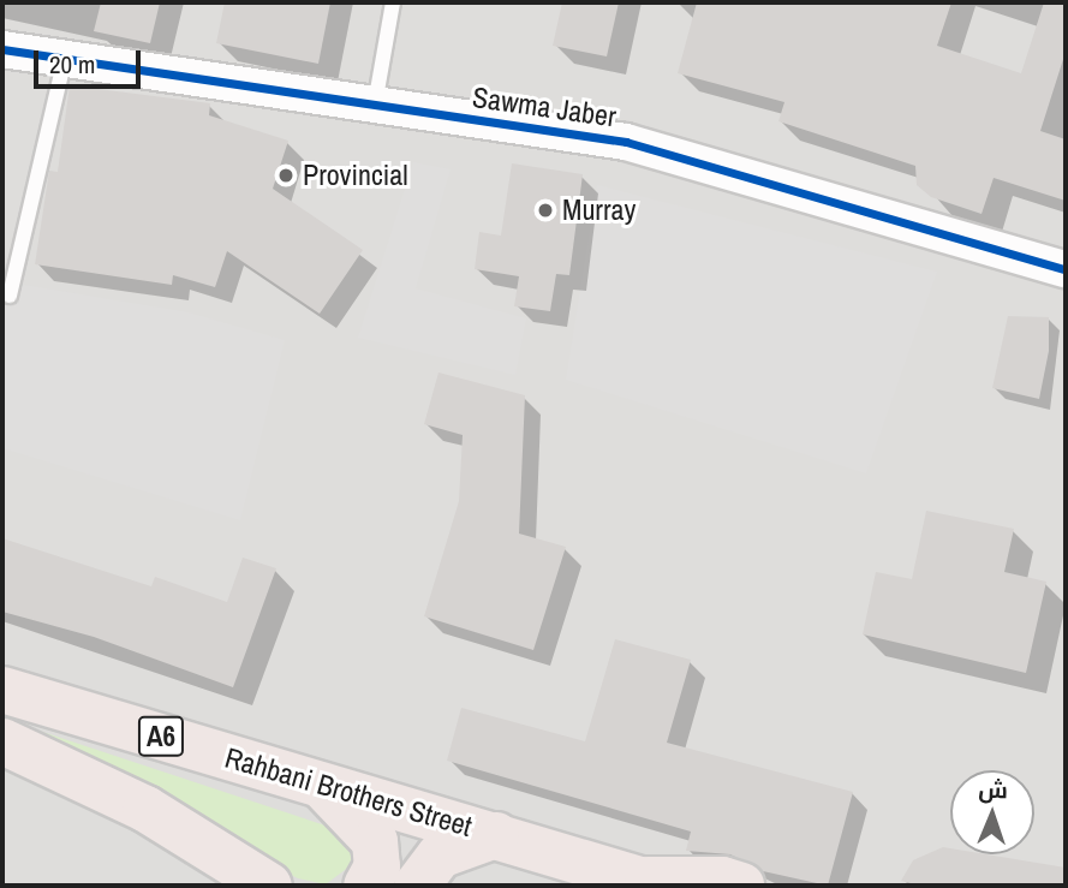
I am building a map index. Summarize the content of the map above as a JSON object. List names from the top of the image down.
{
  "streets": {
    "highway": ["A6", "Rahbani Brothers Street"],
    "street": ["Sawma Jaber"]
  },
  "places": ["Provincial", "Murray"],
  "scale_bar": "20 m",
  "north": "top"
}
